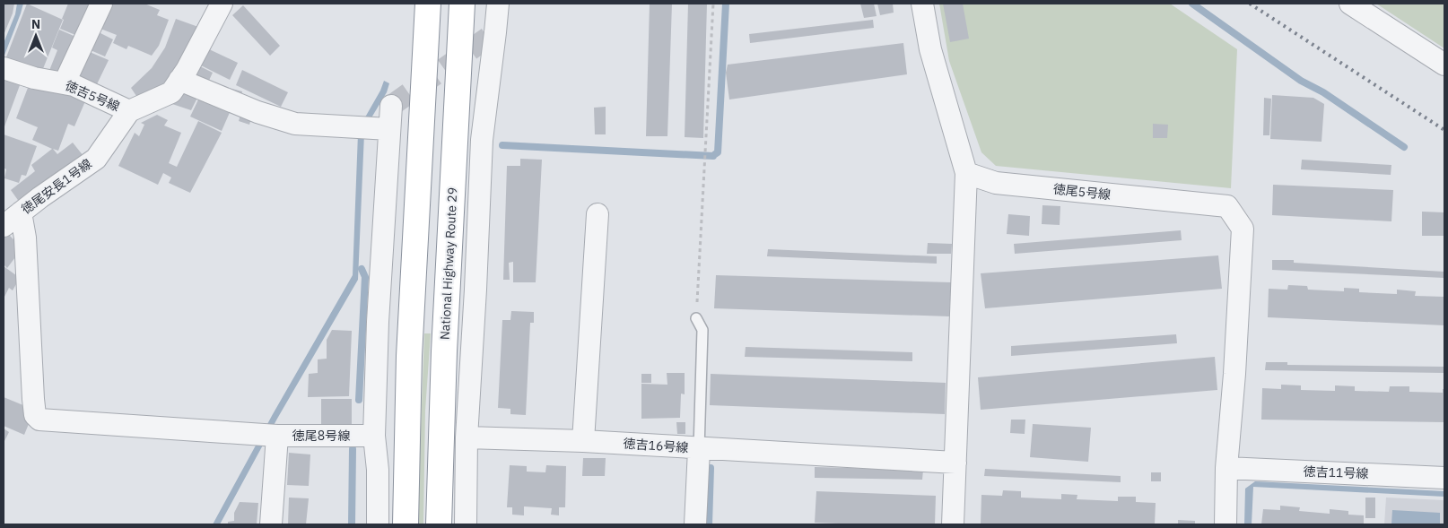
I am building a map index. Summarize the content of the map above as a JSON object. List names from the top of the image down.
{
  "streets": {
    "highway": ["National Highway Route 29"],
    "street": [
      "徳吉5号線",
      "徳尾安長1号線",
      "徳尾5号線",
      "徳尾8号線",
      "徳吉16号線",
      "徳吉11号線"
    ]
  },
  "crossings": [
    ["徳吉5号線", "徳尾安長1号線"],
    ["徳尾5号線", "徳吉11号線"]
  ],
  "north": "top"
}
